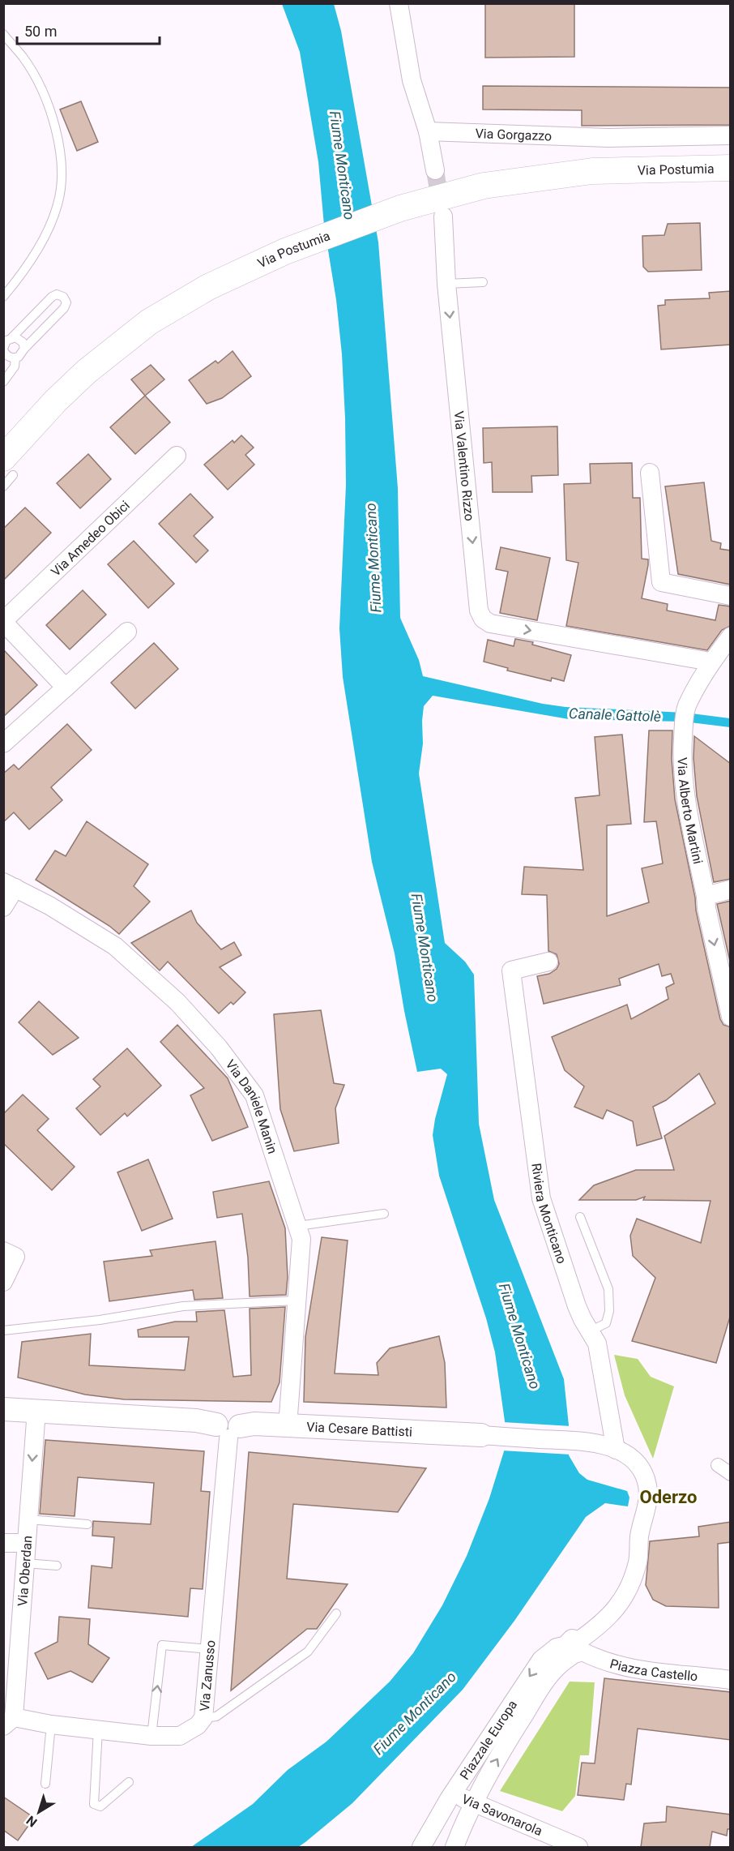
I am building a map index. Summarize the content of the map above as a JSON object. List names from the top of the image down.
{
  "streets": {
    "main road": ["Via Postumia"],
    "street": [
      "Via Gorgazzo",
      "Via Valentino Rizzo",
      "Via Amedeo Obici",
      "Via Alberto Martini",
      "Via Daniele Manin",
      "Riviera Monticano",
      "Via Cesare Battisti",
      "Via Oberdan",
      "Piazza Castello",
      "Via Zanusso",
      "Piazzale Europa",
      "Via Savonarola"
    ]
  },
  "crossings": [
    ["Via Valentino Rizzo", "Via Alberto Martini"],
    ["Via Daniele Manin", "Via Cesare Battisti"],
    ["Via Cesare Battisti", "Via Oberdan"],
    ["Via Cesare Battisti", "Via Zanusso"],
    ["Via Oberdan", "Via Zanusso"],
    ["Piazza Castello", "Piazzale Europa"],
    ["Piazzale Europa", "Via Savonarola"]
  ],
  "one_way": ["Via Valentino Rizzo", "Via Oberdan"],
  "districts": ["Oderzo"],
  "water": ["Fiume Monticano", "Canale Gattolè"],
  "scale_bar": "50 m",
  "north": "bottom left"
}
